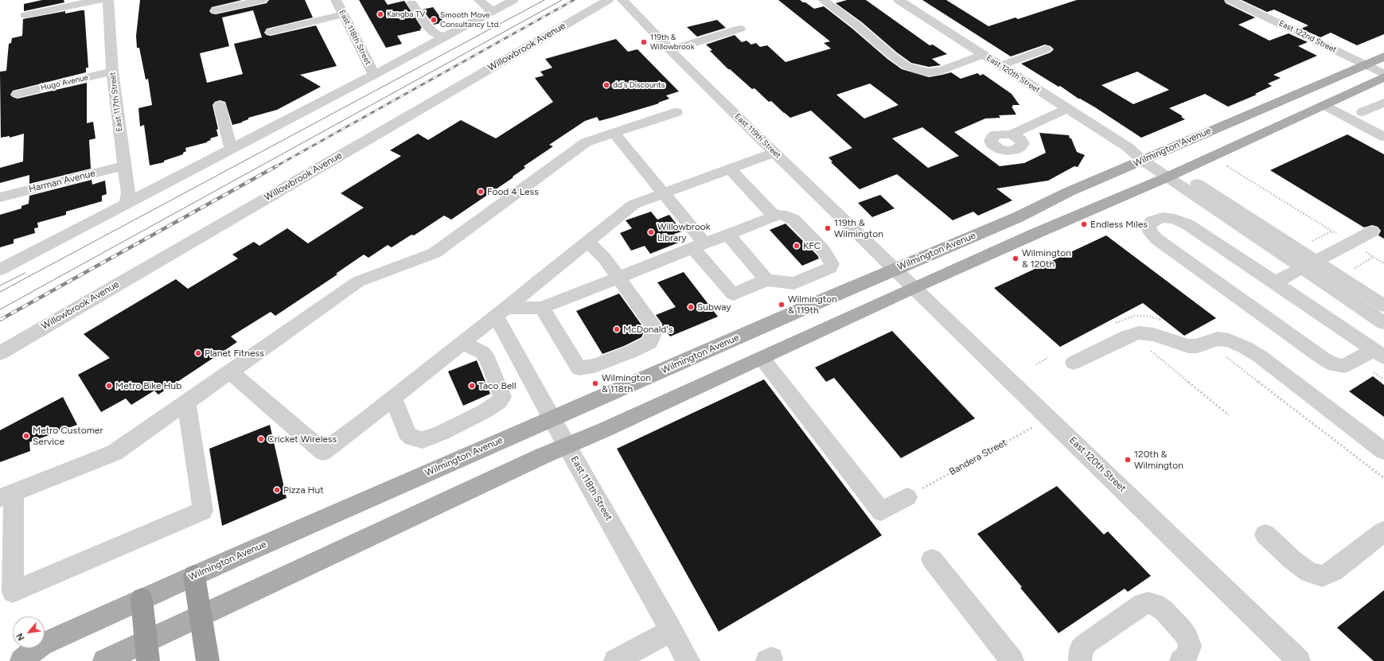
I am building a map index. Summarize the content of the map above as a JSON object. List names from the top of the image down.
{
  "streets": {
    "main road": ["Wilmington Avenue"],
    "street": [
      "East 122nd Street",
      "East 118th Street",
      "Willowbrook Avenue",
      "East 120th Street",
      "Hugo Avenue",
      "East 117th Street",
      "East 119th Street",
      "Harman Avenue"
    ],
    "path": ["Bandera Street"]
  },
  "crossings": [
    ["East 122nd Street", "Wilmington Avenue"],
    ["East 118th Street", "Wilmington Avenue"],
    ["East 120th Street", "East 119th Street"],
    ["East 120th Street", "Wilmington Avenue"],
    ["East 120th Street", "Bandera Street"],
    ["Hugo Avenue", "East 117th Street"],
    ["East 117th Street", "Harman Avenue"],
    ["East 119th Street", "Wilmington Avenue"]
  ],
  "places": [
    "Kangba TV",
    "Smooth Move Consultancy Ltd.",
    "119th & Willowbrook",
    "dd's Discounts",
    "Food 4 Less",
    "Endless Miles",
    "119th & Wilmington",
    "Willowbrook Library",
    "KFC",
    "Wilmington & 120th",
    "Wilmington & 119th",
    "Subway",
    "McDonald's",
    "Planet Fitness",
    "Wilmington & 118th",
    "Metro Bike Hub",
    "Taco Bell",
    "Metro Customer Service",
    "Cricket Wireless",
    "120th & Wilmington",
    "Pizza Hut"
  ],
  "north": "bottom left"
}
